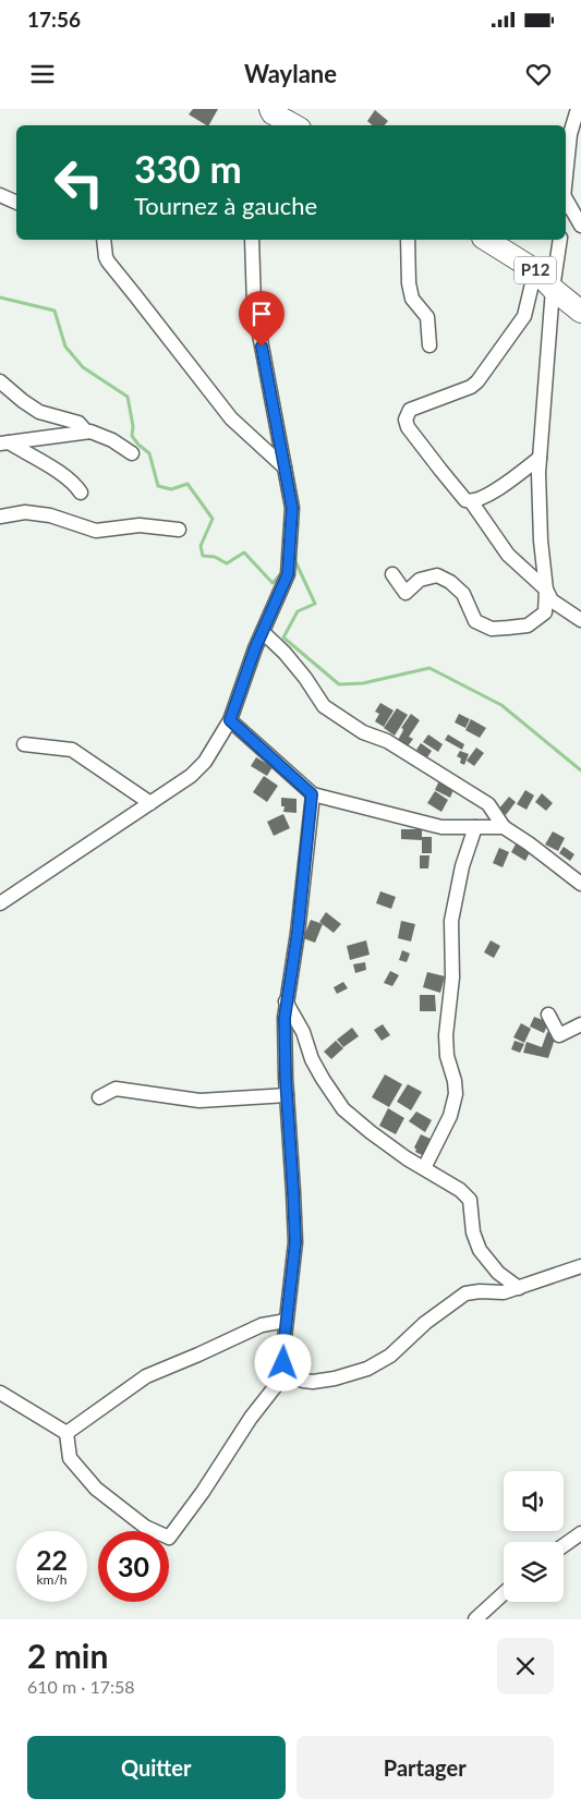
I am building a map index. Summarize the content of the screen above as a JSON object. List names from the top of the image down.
{
  "streets": {
    "main road": ["P12"]
  },
  "page": {
    "status": "17:56",
    "header": "Waylane",
    "turn": ["330 m", "Tournez à gauche"],
    "speed": "22 km/h",
    "limit": "30",
    "heading": ["2 min", "610 m · 17:58"],
    "buttons": ["Quitter", "Partager"]
  }
}
